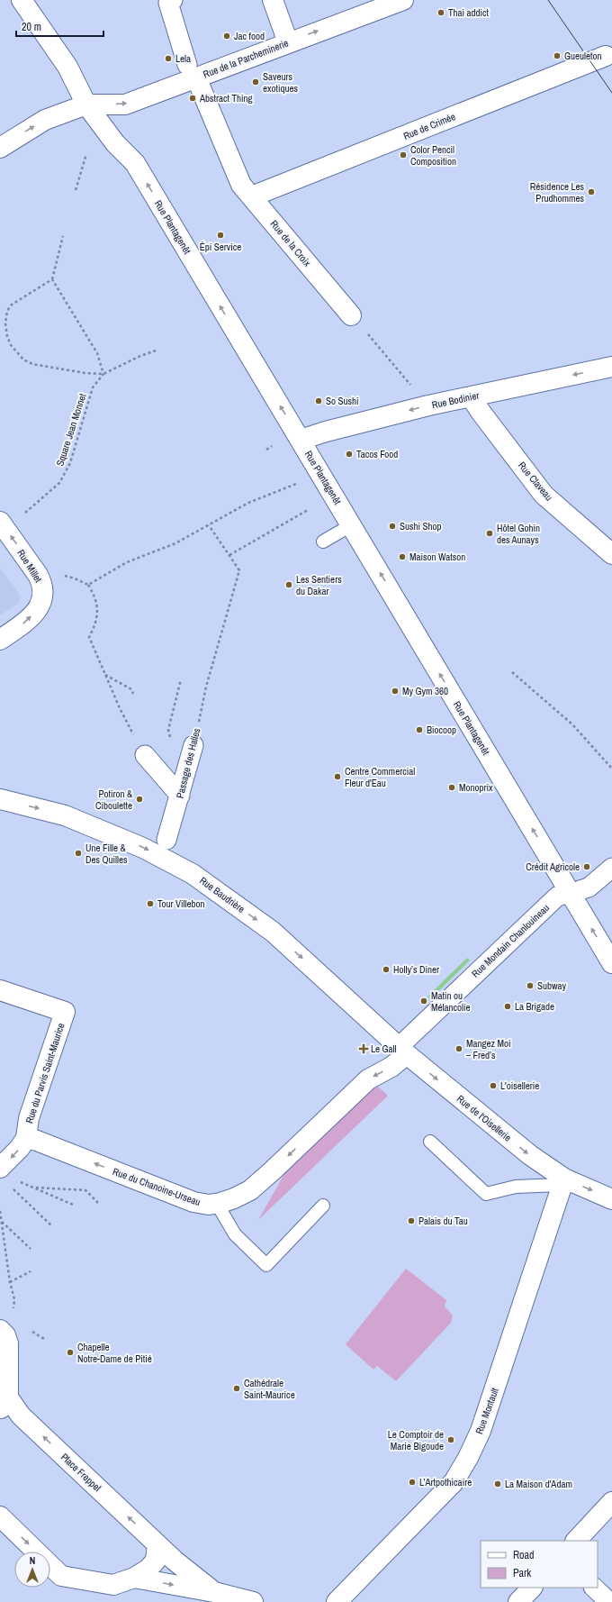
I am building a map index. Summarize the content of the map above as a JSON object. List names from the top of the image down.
{
  "streets": {
    "street": [
      "Rue de la Parcheminerie",
      "Rue de Crimée",
      "Rue Plantagenêt",
      "Rue de la Croix",
      "Rue Bodinier",
      "Rue Claveau",
      "Rue Millet",
      "Passage des Halles",
      "Rue Baudrière",
      "Rue Mondain Chanlouineau",
      "Rue du Parvis Saint-Maurice",
      "Rue de l'Oisellerie",
      "Rue du Chanoine-Urseau",
      "Rue Montault",
      "Place Freppel"
    ],
    "path": ["Square Jean Monnet"]
  },
  "crossings": [
    ["Rue de la Parcheminerie", "Rue Plantagenêt"],
    ["Rue de la Parcheminerie", "Rue de la Croix"],
    ["Rue de Crimée", "Rue de la Croix"],
    ["Rue Plantagenêt", "Rue Bodinier"],
    ["Rue Bodinier", "Rue Claveau"],
    ["Rue Baudrière", "Rue Mondain Chanlouineau"],
    ["Rue Baudrière", "Rue de l'Oisellerie"],
    ["Rue Baudrière", "Rue du Chanoine-Urseau"],
    ["Rue Mondain Chanlouineau", "Rue de l'Oisellerie"],
    ["Rue Mondain Chanlouineau", "Rue du Chanoine-Urseau"],
    ["Rue du Parvis Saint-Maurice", "Rue du Chanoine-Urseau"],
    ["Rue de l'Oisellerie", "Rue du Chanoine-Urseau"],
    ["Rue de l'Oisellerie", "Rue Montault"]
  ],
  "one_way": [
    "Rue de la Parcheminerie",
    "Rue Plantagenêt",
    "Rue Bodinier",
    "Rue Baudrière",
    "Rue de l'Oisellerie",
    "Rue du Chanoine-Urseau"
  ],
  "places": {
    "other": [
      "Thai addict",
      "Jac food",
      "Gueuleton",
      "Lela",
      "Saveurs exotiques",
      "Abstract Thing",
      "Color Pencil Composition",
      "Résidence Les Prudhommes",
      "Épi Service",
      "So Sushi",
      "Tacos Food",
      "Sushi Shop",
      "Hôtel Gohin des Aunays",
      "Maison Watson",
      "Les Sentiers du Dakar",
      "My Gym 360",
      "Biocoop",
      "Centre Commercial Fleur d'Eau",
      "Monoprix",
      "Potiron & Ciboulette",
      "Une Fille & Des Quilles",
      "Crédit Agricole",
      "Tour Villebon",
      "Holly’s Diner",
      "Subway",
      "Matin ou Mélancolie",
      "La Brigade",
      "Mangez Moi – Fred’s",
      "L'oisellerie",
      "Palais du Tau",
      "Chapelle Notre-Dame de Pitié",
      "Cathédrale Saint-Maurice",
      "Le Comptoir de Marie Bigoude",
      "L’Artpothicaire",
      "La Maison d'Adam"
    ],
    "health": ["Le Gall"]
  },
  "legend": ["Road", "Park"],
  "scale_bar": "20 m",
  "north": "top"
}
